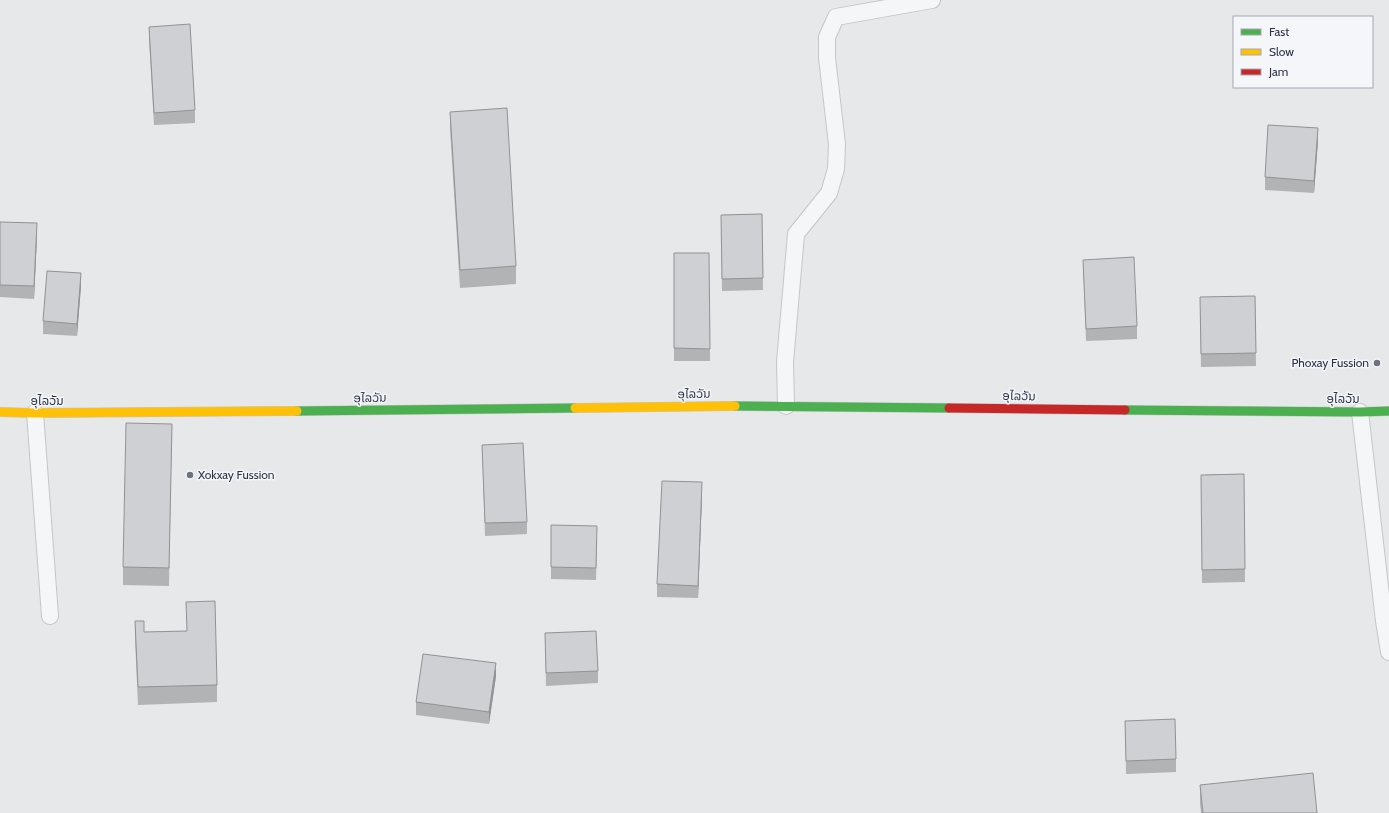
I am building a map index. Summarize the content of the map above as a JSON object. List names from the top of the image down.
{
  "streets": {
    "street": ["ອຸໄລວັນ"]
  },
  "places": ["Phoxay Fussion", "Xokxay Fussion"],
  "legend": ["Fast", "Slow", "Jam"]
}
